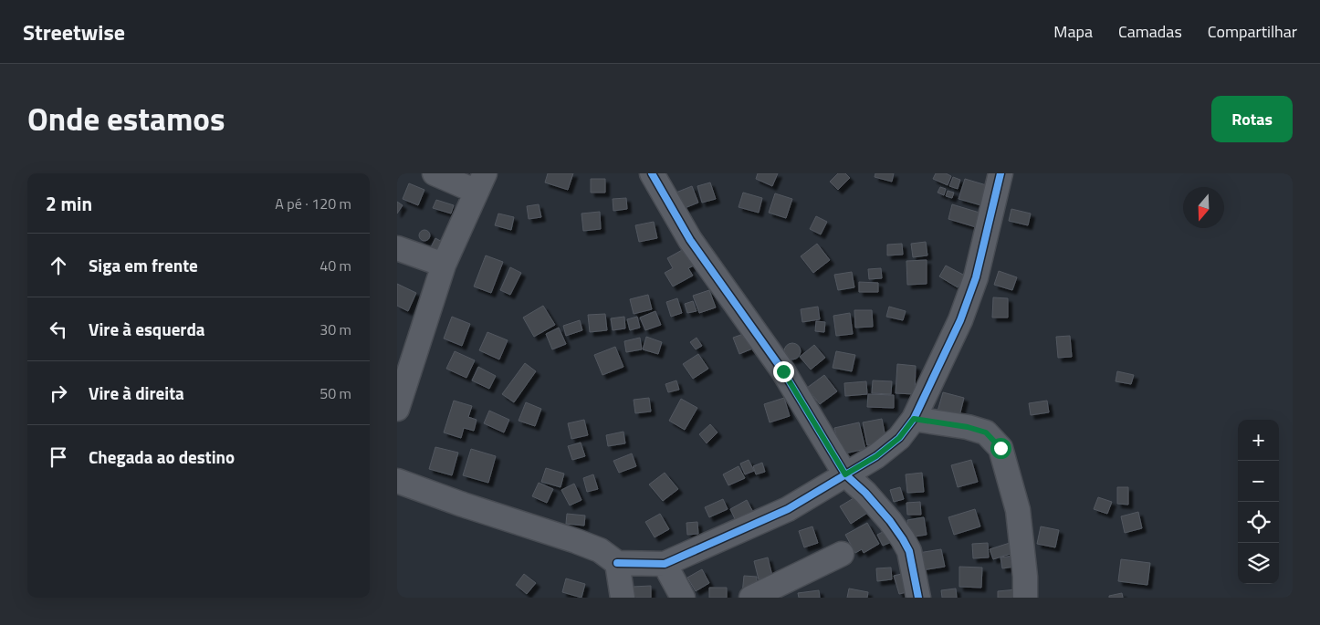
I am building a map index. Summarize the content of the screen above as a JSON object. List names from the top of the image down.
{
  "north": "bottom",
  "page": {
    "header": "Streetwise",
    "nav": ["Mapa", "Camadas", "Compartilhar"],
    "title": "Onde estamos",
    "buttons": "Rotas",
    "heading": ["2 min", "A pé · 120 m"],
    "list": [
      ["Siga em frente", "40 m"],
      ["Vire à esquerda", "30 m"],
      ["Vire à direita", "50 m"],
      "Chegada ao destino"
    ],
    "map_buttons": ["+", "−"]
  }
}
